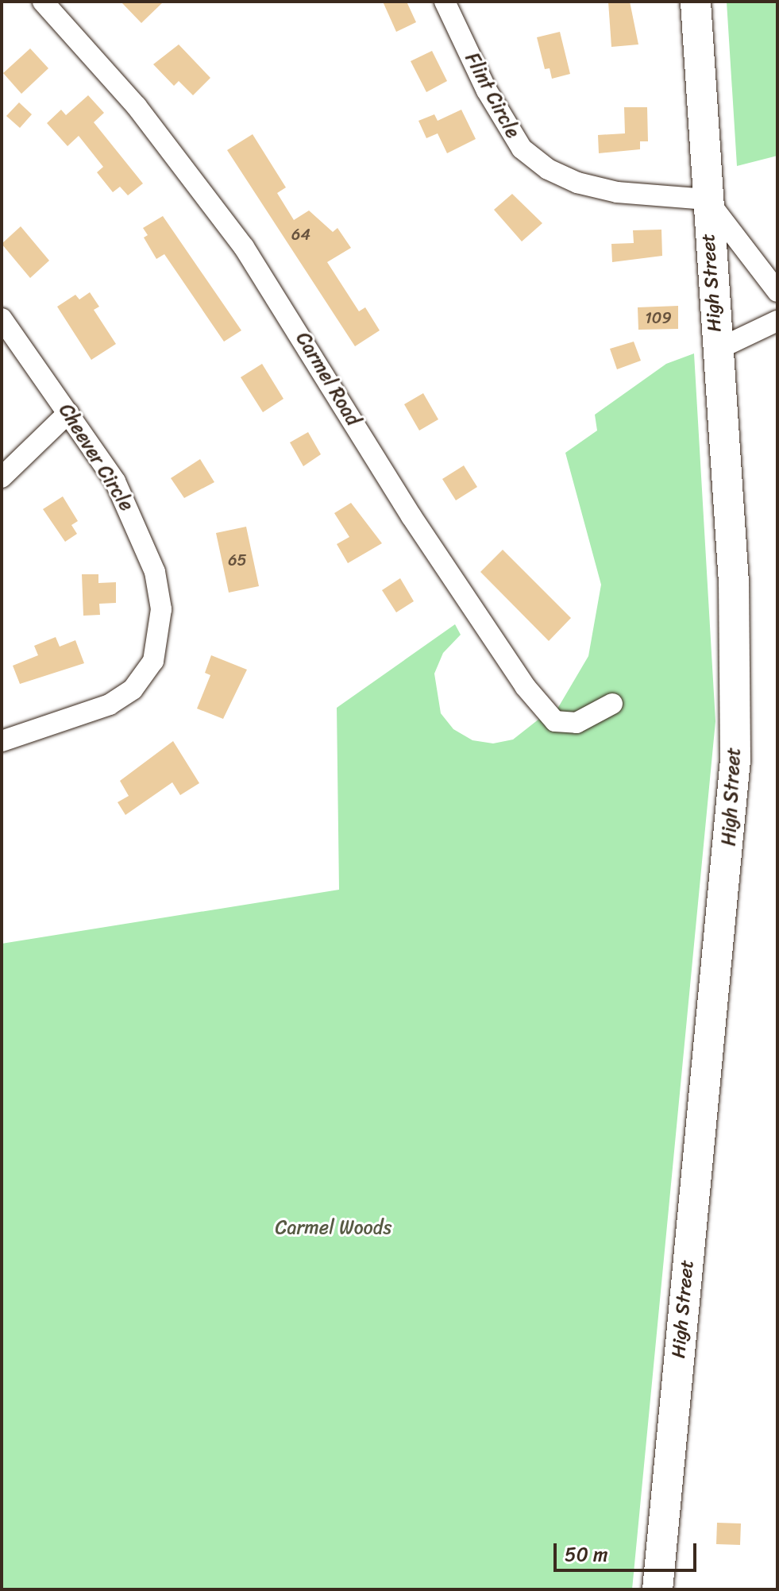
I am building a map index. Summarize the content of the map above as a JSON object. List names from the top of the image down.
{
  "streets": {
    "main road": ["High Street"],
    "street": ["Flint Circle", "Carmel Road", "Cheever Circle"]
  },
  "crossings": [
    ["Flint Circle", "High Street"]
  ],
  "parks": ["Carmel Woods"],
  "house_numbers": ["64", "109", "65"],
  "scale_bar": "50 m"
}
